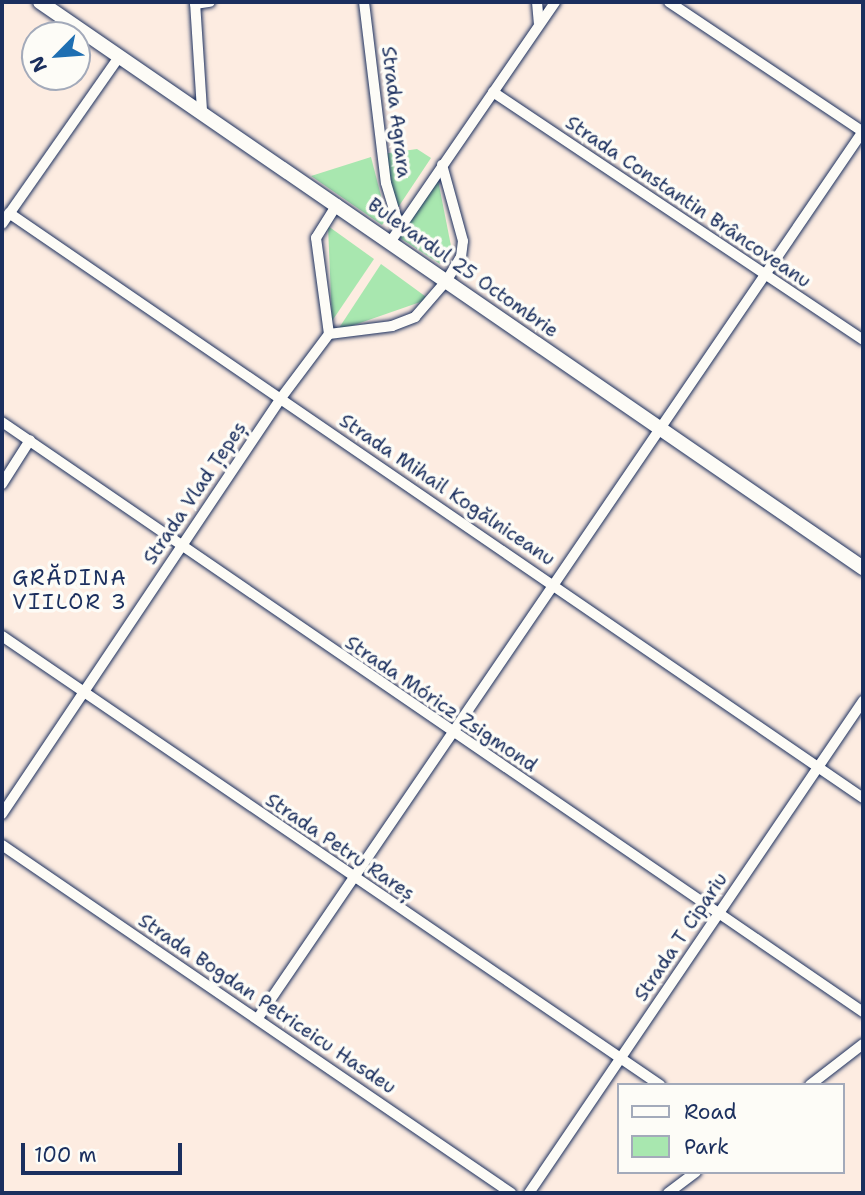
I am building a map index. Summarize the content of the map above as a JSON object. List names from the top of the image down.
{
  "streets": {
    "main road": ["Bulevardul 25 Octombrie"],
    "street": [
      "Strada Agrara",
      "Strada Constantin Brâncoveanu",
      "Strada Mihail Kogălniceanu",
      "Strada Vlad Țepeș",
      "Strada Móricz Zsigmond",
      "Strada Petru Rareș",
      "Strada T Cipariu",
      "Strada Bogdan Petriceicu Hasdeu"
    ]
  },
  "crossings": [
    ["Strada Mihail Kogălniceanu", "Strada Vlad Țepeș"],
    ["Strada Mihail Kogălniceanu", "Strada T Cipariu"],
    ["Strada Vlad Țepeș", "Strada Móricz Zsigmond"],
    ["Strada Vlad Țepeș", "Strada Petru Rareș"],
    ["Strada Móricz Zsigmond", "Strada T Cipariu"],
    ["Strada Petru Rareș", "Strada T Cipariu"]
  ],
  "districts": ["GRĂDINA VIILOR 3"],
  "legend": ["Road", "Park"],
  "scale_bar": "100 m",
  "north": "bottom left"
}
